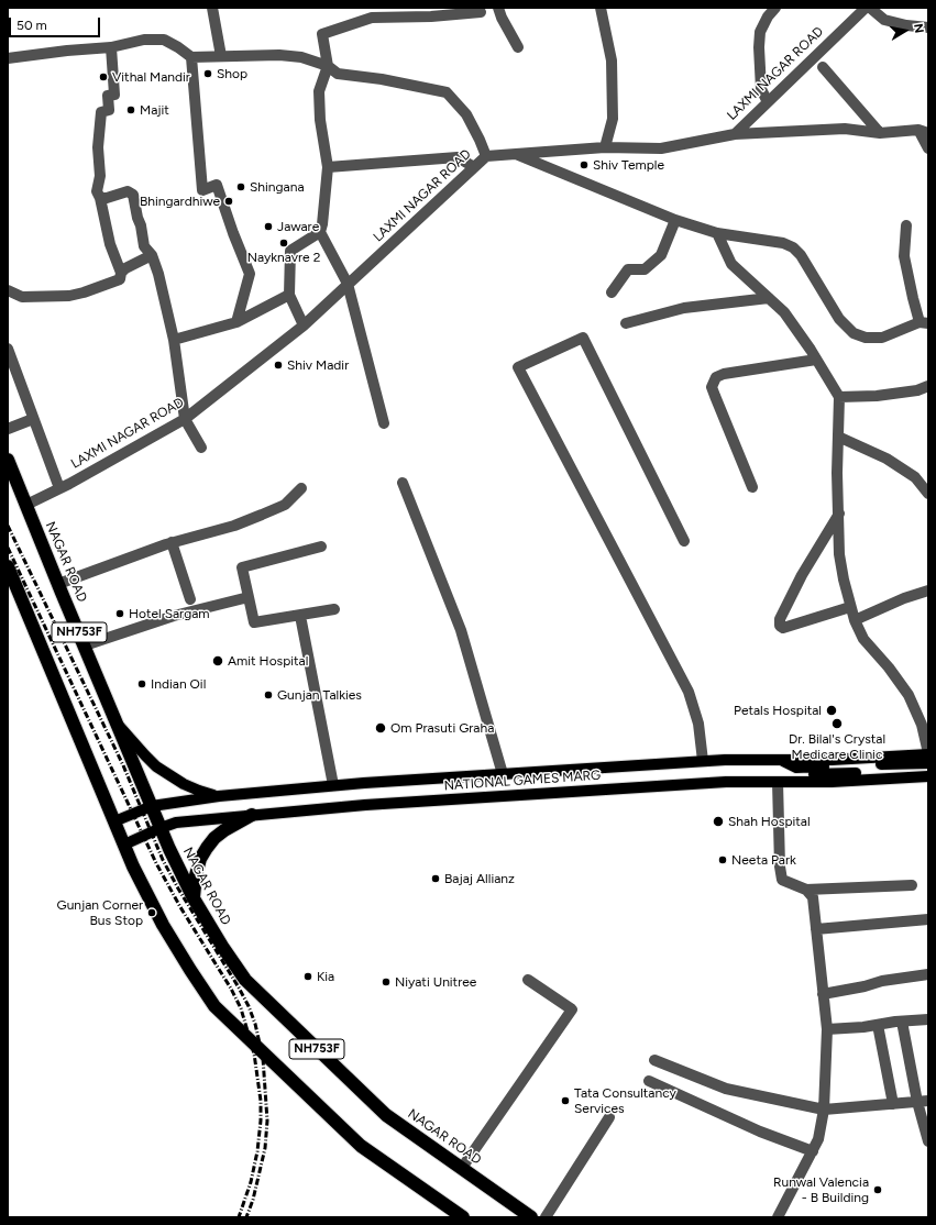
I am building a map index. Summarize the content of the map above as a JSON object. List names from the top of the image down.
{
  "streets": {
    "highway": ["NAGAR ROAD", "NH753F"],
    "main road": ["NATIONAL GAMES MARG"],
    "street": ["LAXMI NAGAR ROAD"]
  },
  "crossings": [
    ["LAXMI NAGAR ROAD", "NAGAR ROAD"],
    ["NAGAR ROAD", "NATIONAL GAMES MARG"],
    ["NH753F", "NATIONAL GAMES MARG"]
  ],
  "places": [
    "Shop",
    "Vithal Mandir",
    "Majit",
    "Shiv Temple",
    "Shingana",
    "Bhingardhiwe",
    "Jaware",
    "Nayknavre 2",
    "Shiv Madir",
    "Hotel Sargam",
    "Amit Hospital",
    "Indian Oil",
    "Gunjan Talkies",
    "Petals Hospital",
    "Dr. Bilal's Crystal Medicare Clinic",
    "Om Prasuti Graha",
    "Shah Hospital",
    "Neeta Park",
    "Bajaj Allianz",
    "Gunjan Corner Bus Stop",
    "Kia",
    "Niyati Unitree",
    "Tata Consultancy Services",
    "Runwal Valencia - B Building"
  ],
  "scale_bar": "50 m",
  "north": "right"
}
